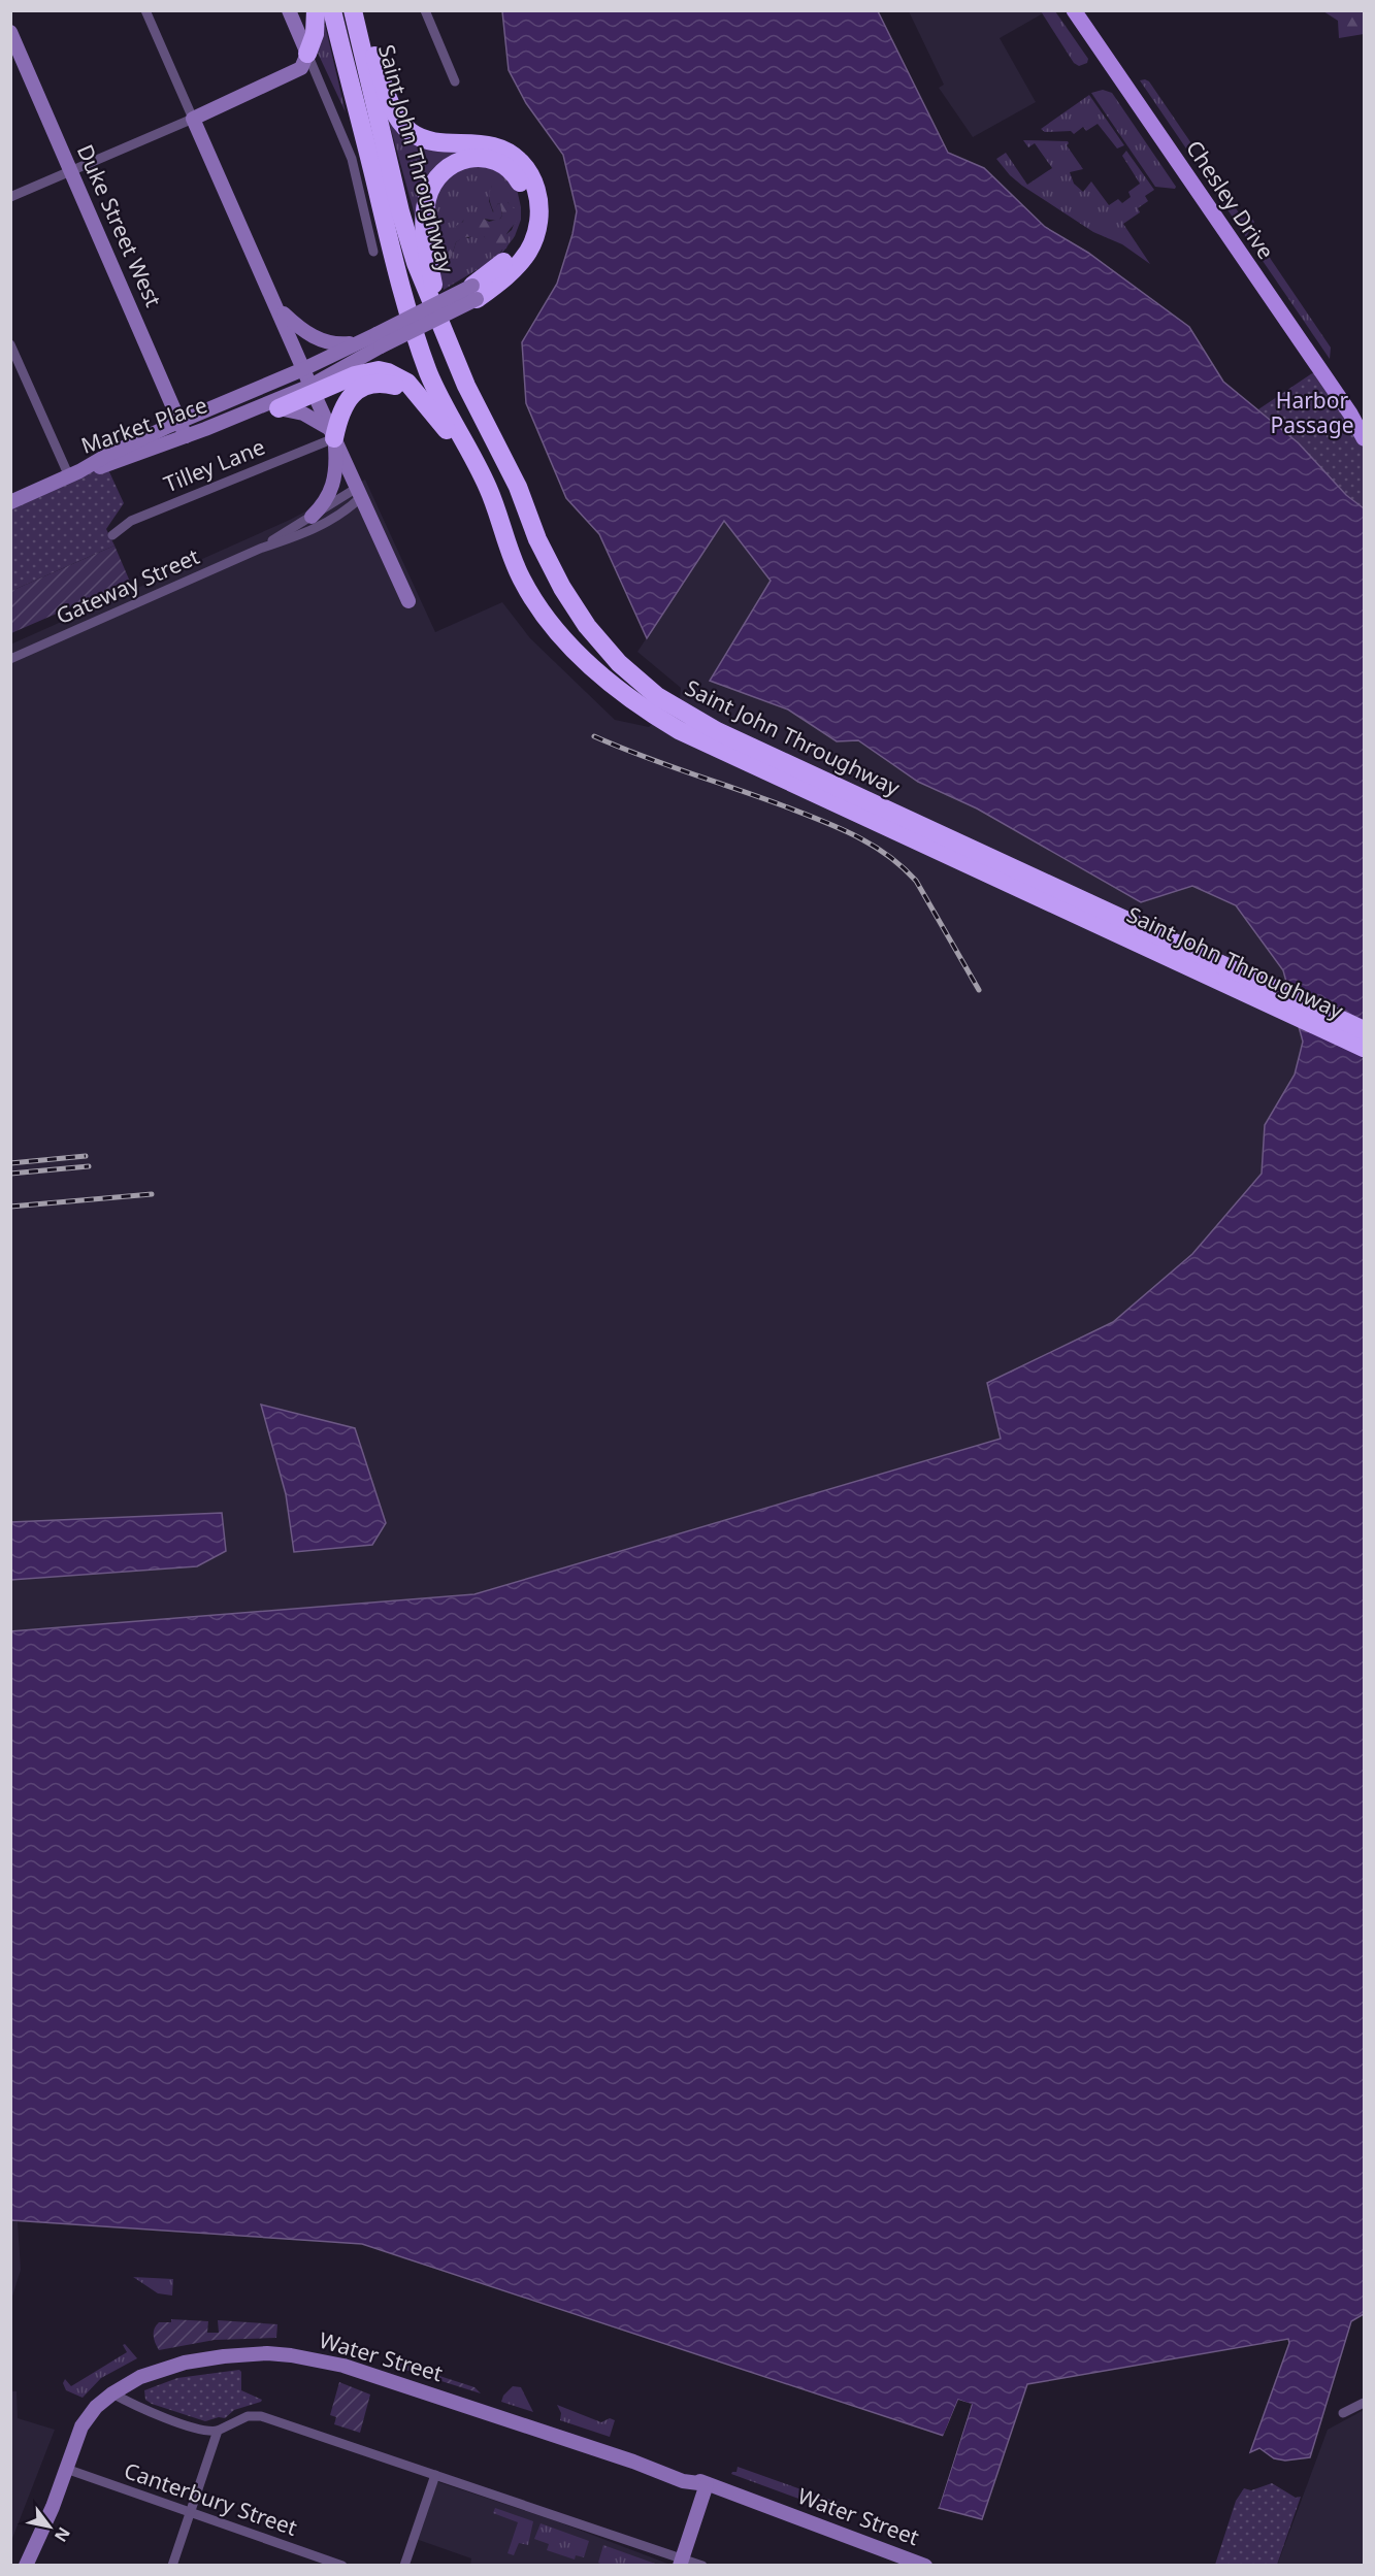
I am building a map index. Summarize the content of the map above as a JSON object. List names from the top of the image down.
{
  "streets": {
    "highway": ["Saint John Throughway"],
    "main road": ["Chesley Drive"],
    "street": [
      "Duke Street West",
      "Market Place",
      "Tilley Lane",
      "Gateway Street",
      "Water Street",
      "Canterbury Street"
    ]
  },
  "crossings": [
    ["Duke Street West", "Market Place"],
    ["Water Street", "Canterbury Street"]
  ],
  "parks": ["Harbor Passage"],
  "north": "bottom right"
}
